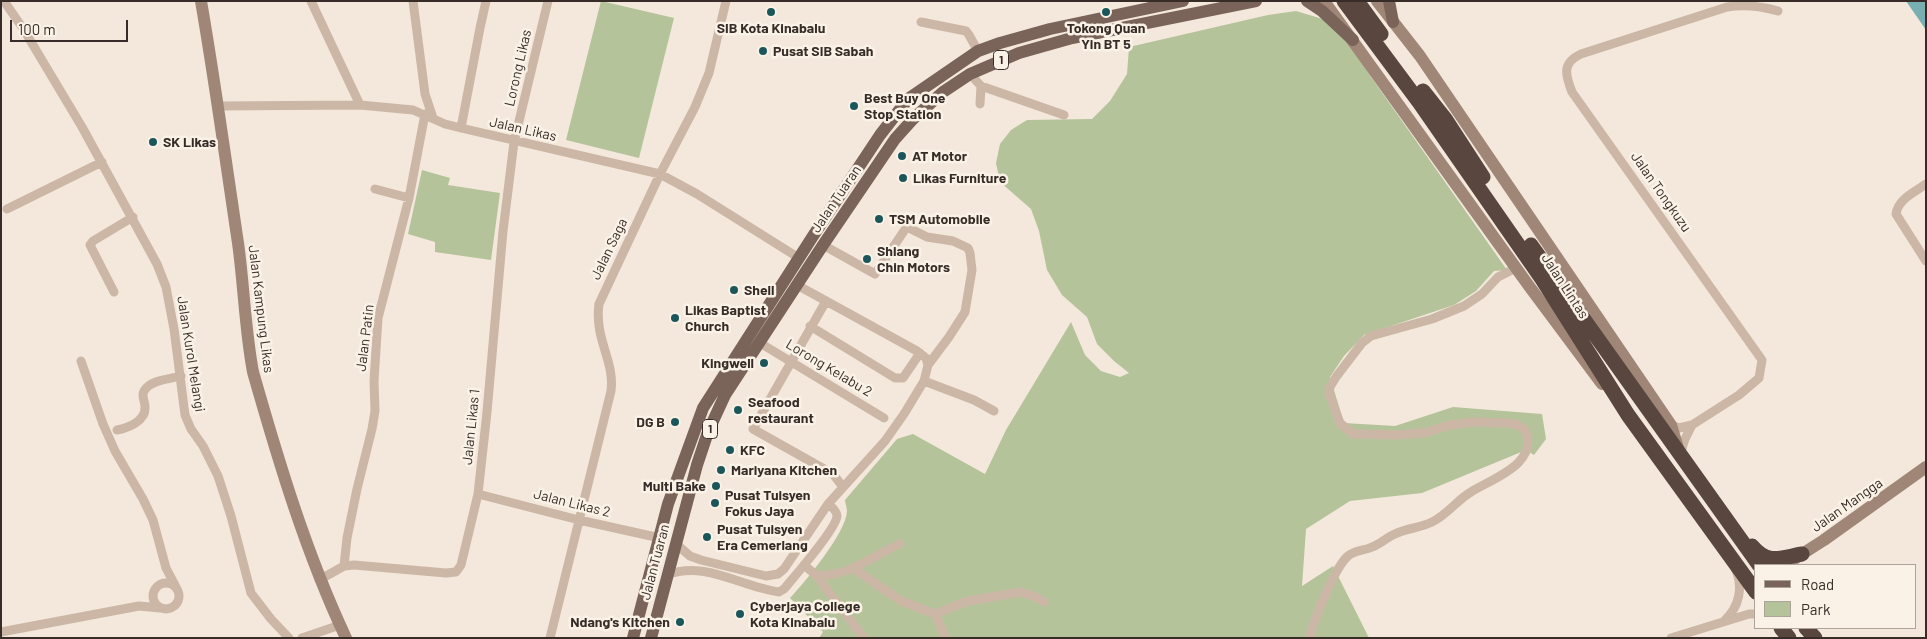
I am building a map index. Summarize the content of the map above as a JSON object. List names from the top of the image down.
{
  "streets": {
    "highway": ["Jalan Lintas"],
    "main road": ["1", "Jalan Tuaran"],
    "street": [
      "Lorong Likas",
      "Jalan Likas",
      "Jalan Tongkuzu",
      "Jalan Saga",
      "Jalan Kampung Likas",
      "Jalan Patin",
      "Jalan Kurol Melangi",
      "Lorong Kelabu 2",
      "Jalan Likas 1",
      "Jalan Likas 2",
      "Jalan Mangga"
    ]
  },
  "crossings": [
    ["Lorong Likas", "Jalan Likas"],
    ["Lorong Likas", "Jalan Likas 1"],
    ["Jalan Likas", "Jalan Tuaran"],
    ["Jalan Likas", "Jalan Saga"],
    ["Jalan Likas", "Jalan Kampung Likas"],
    ["Jalan Likas", "Jalan Patin"],
    ["Jalan Likas", "Jalan Likas 1"],
    ["Jalan Tuaran", "Lorong Kelabu 2"],
    ["Jalan Tuaran", "Jalan Likas 2"],
    ["Jalan Saga", "Jalan Likas 2"],
    ["Jalan Kampung Likas", "Jalan Likas 1"],
    ["Jalan Patin", "Jalan Likas 1"],
    ["Jalan Likas 1", "Jalan Likas 2"]
  ],
  "places": [
    "SIB Kota Kinabalu",
    "Tokong Quan Yin BT 5",
    "Pusat SIB Sabah",
    "Best Buy One Stop Station",
    "SK Likas",
    "AT Motor",
    "Likas Furniture",
    "TSM Automobile",
    "Shiang Chin Motors",
    "Shell",
    "Likas Baptist Church",
    "Kingwell",
    "Seafood restaurant",
    "DG B",
    "KFC",
    "Mariyana Kitchen",
    "Multi Bake",
    "Pusat Tuisyen Fokus Jaya",
    "Pusat Tuisyen Era Cemerlang",
    "Cyberjaya College Kota Kinabalu",
    "Ndang's Kitchen"
  ],
  "legend": ["Road", "Park"],
  "scale_bar": "100 m"
}
